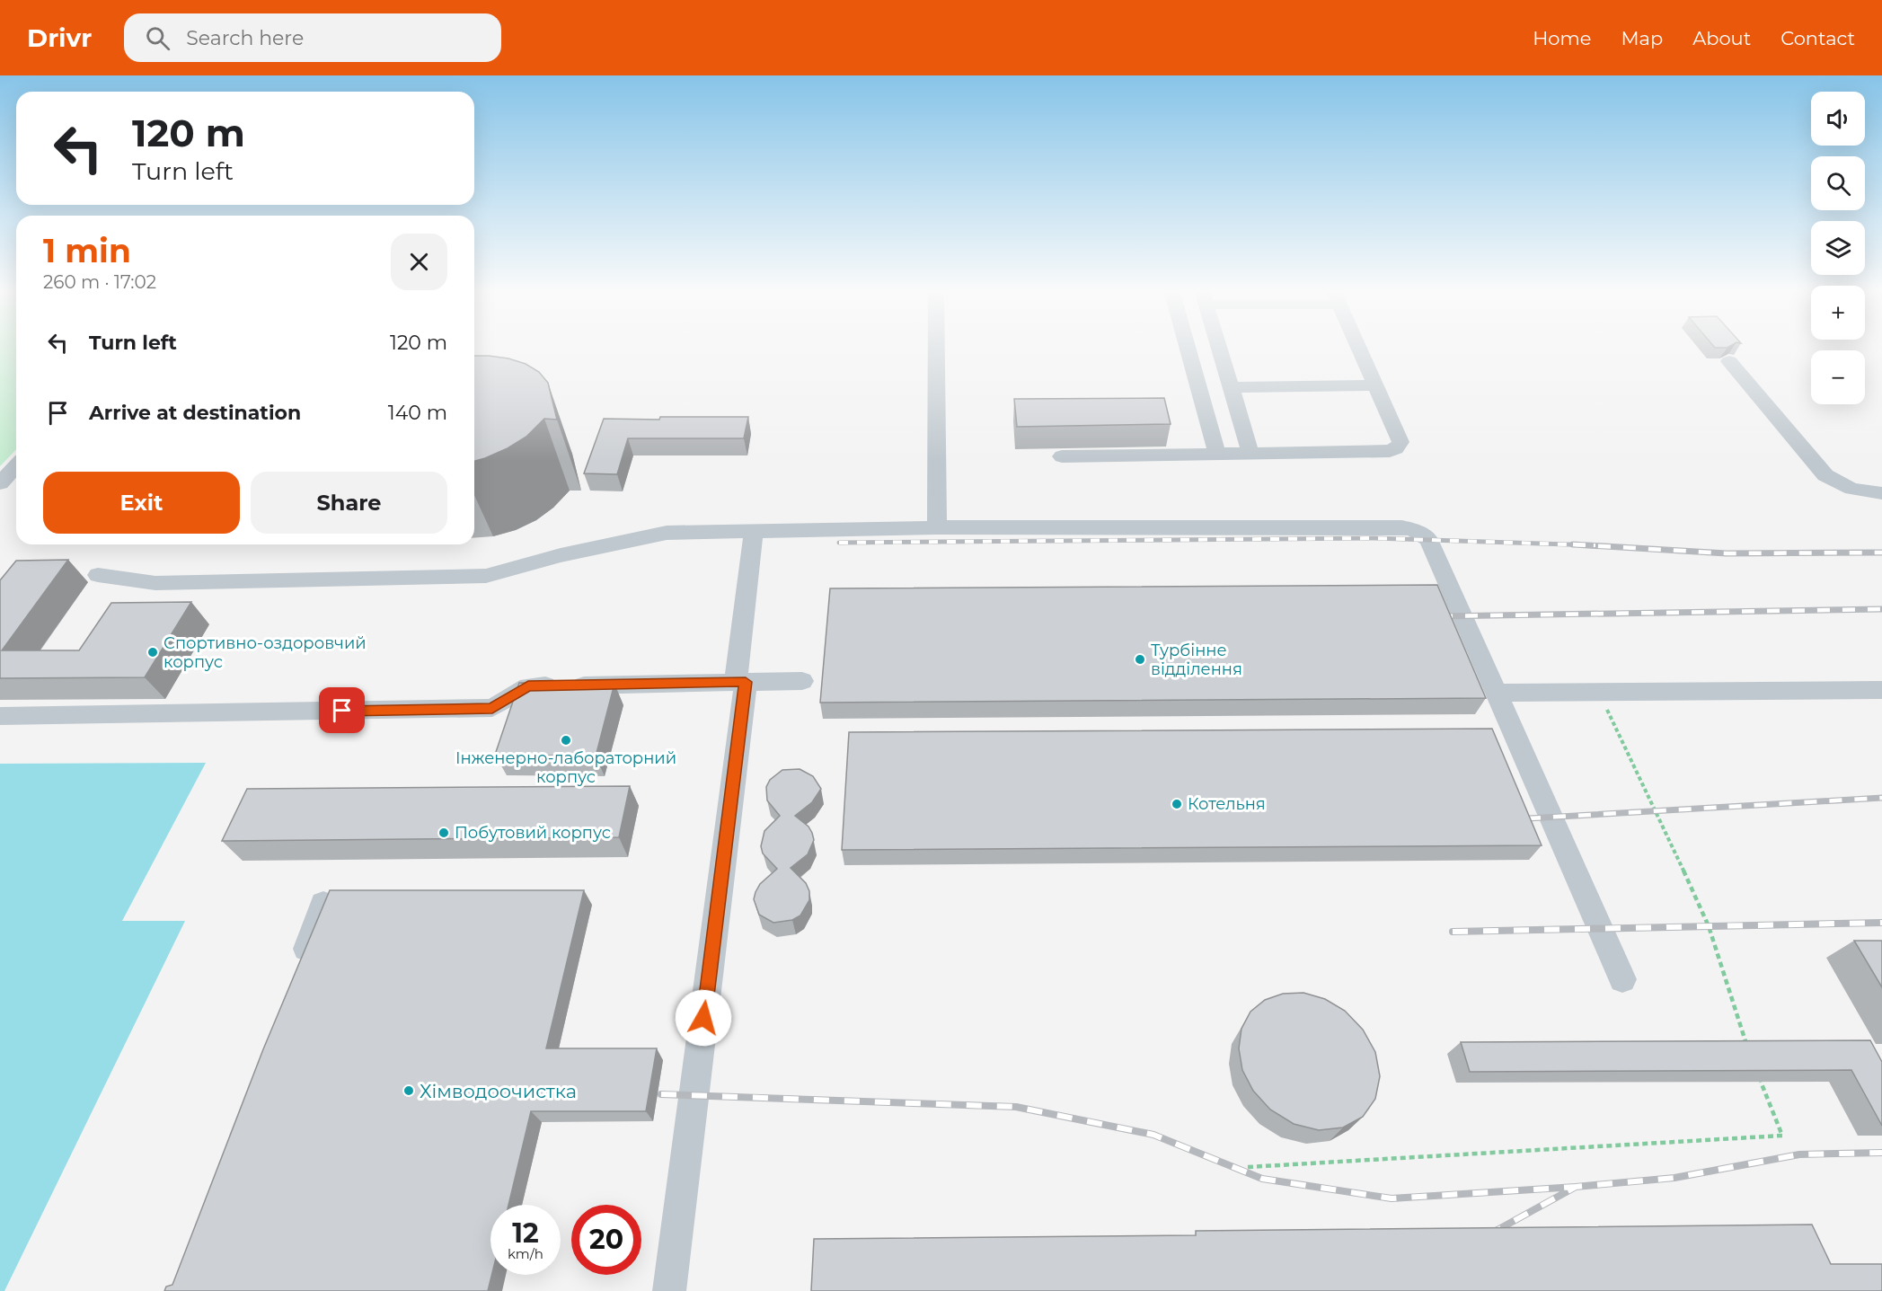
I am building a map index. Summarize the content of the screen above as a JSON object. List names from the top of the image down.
{
  "places": [
    "Спортивно-оздоровчий корпус",
    "Турбінне відділення",
    "Інженерно-лабораторний корпус",
    "Котельня",
    "Побутовий корпус",
    "Хімводоочистка"
  ],
  "page": {
    "header": "Drivr",
    "search": "Search here",
    "nav": [
      "Home",
      "Map",
      "About",
      "Contact"
    ],
    "map_buttons": ["+", "−"],
    "turn": ["120 m", "Turn left"],
    "heading": ["1 min", "260 m · 17:02"],
    "list": [
      {
        "name": "Turn left",
        "value": "120 m"
      },
      {
        "name": "Arrive at destination",
        "value": "140 m"
      }
    ],
    "buttons": ["Exit", "Share"],
    "speed": "12 km/h",
    "limit": "20"
  }
}
